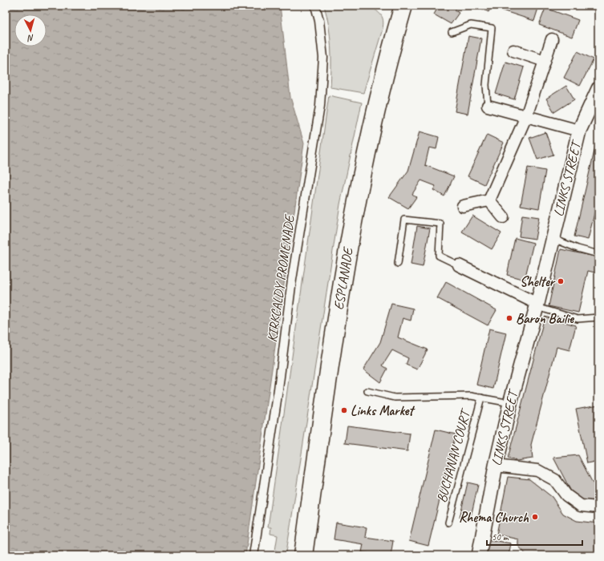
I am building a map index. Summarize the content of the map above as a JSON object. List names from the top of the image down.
{
  "streets": {
    "main road": ["ESPLANADE"],
    "street": ["LINKS STREET", "KIRKCALDY PROMENADE"],
    "lane": ["BUCHANAN COURT"]
  },
  "crossings": [
    ["LINKS STREET", "BUCHANAN COURT"]
  ],
  "places": [
    "Shelter",
    "Baron Bailie",
    "Links Market",
    "Rhema Church"
  ],
  "scale_bar": "50 m",
  "north": "bottom"
}
